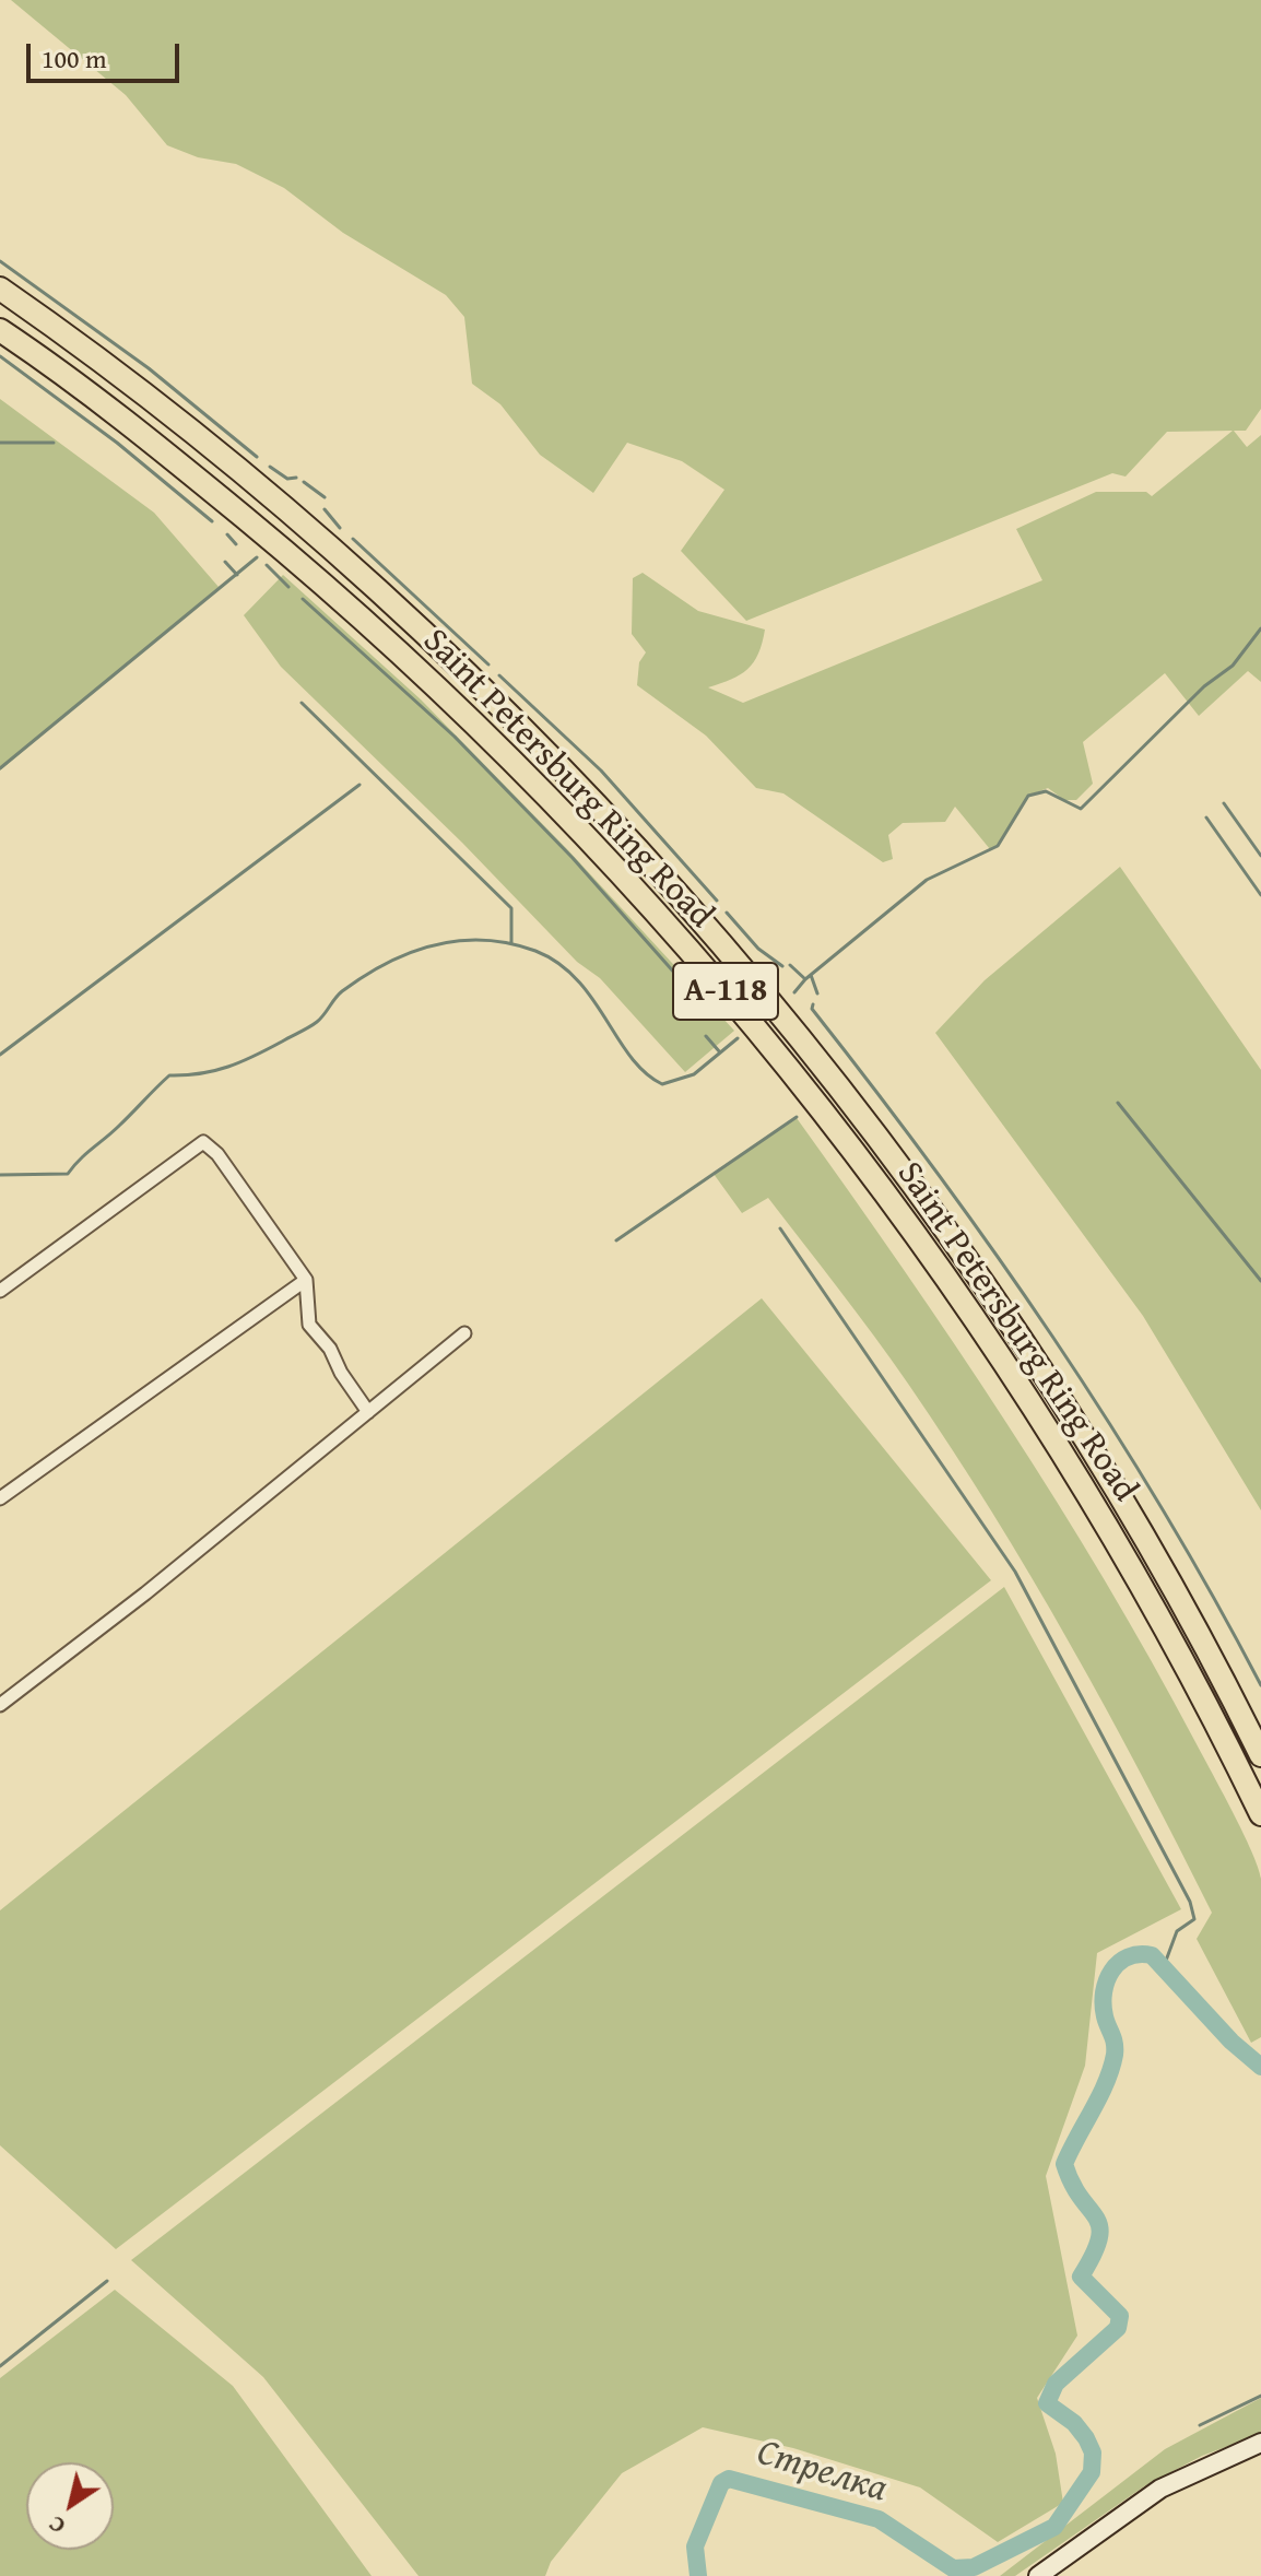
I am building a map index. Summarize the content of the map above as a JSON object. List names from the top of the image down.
{
  "streets": {
    "highway": ["Saint Petersburg Ring Road", "А-118"]
  },
  "water": ["Стрелка"],
  "scale_bar": "100 m",
  "north": "bottom left"
}
